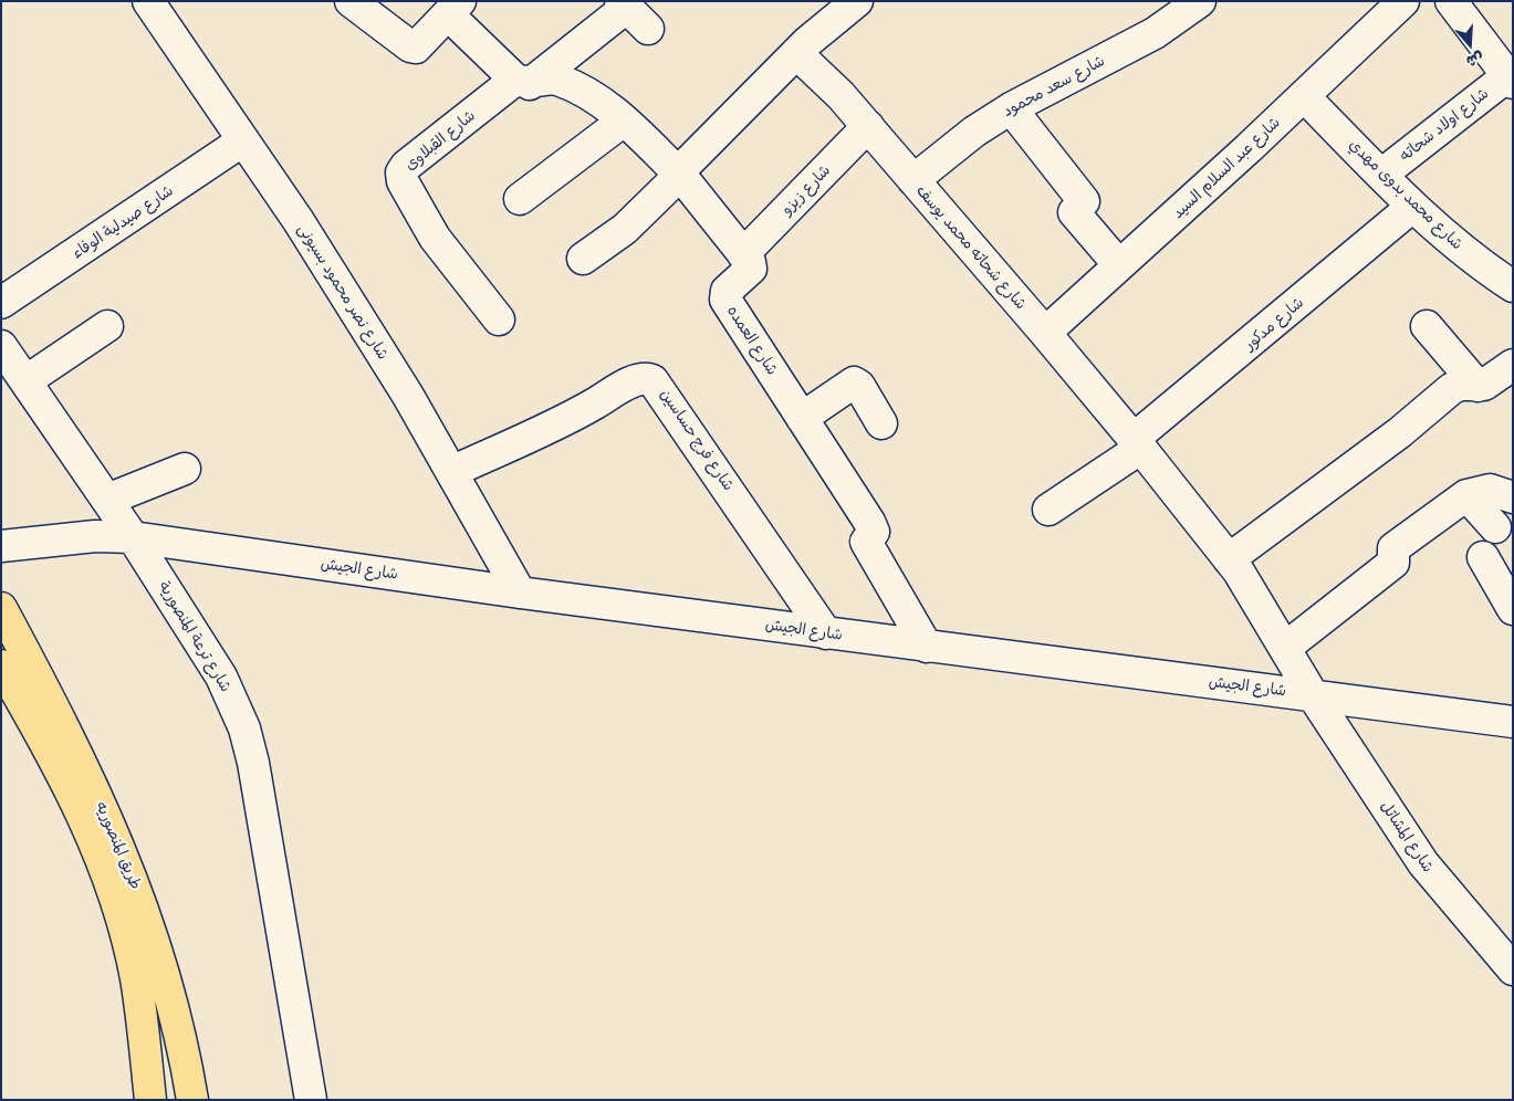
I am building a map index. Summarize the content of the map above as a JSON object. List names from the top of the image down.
{
  "streets": {
    "main road": ["طريق المنصوريه"],
    "street": [
      "شارع سعد محمود",
      "شارع اولاد شحاته",
      "شارع القبلاوى",
      "شارع عبد السلام السيد",
      "شارع زيزو",
      "شارع محمد بدوى مهدي",
      "شارع صيدلية الوفاء",
      "شارع شحاته محمد يوسف",
      "شارع نصر محمود بسيونى",
      "شارع مدكور",
      "شارع العمده",
      "شارع فرج حساسين",
      "شارع الجيش",
      "شارع ترعة المنصورية",
      "شارع المشاتل"
    ]
  },
  "crossings": [
    ["شارع سعد محمود", "شارع شحاته محمد يوسف"],
    ["شارع اولاد شحاته", "شارع محمد بدوى مهدي"],
    ["شارع عبد السلام السيد", "شارع محمد بدوى مهدي"],
    ["شارع عبد السلام السيد", "شارع شحاته محمد يوسف"],
    ["شارع زيزو", "شارع شحاته محمد يوسف"],
    ["شارع زيزو", "شارع العمده"],
    ["شارع محمد بدوى مهدي", "شارع مدكور"],
    ["شارع صيدلية الوفاء", "شارع نصر محمود بسيونى"],
    ["شارع شحاته محمد يوسف", "شارع مدكور"],
    ["شارع شحاته محمد يوسف", "شارع الجيش"],
    ["شارع شحاته محمد يوسف", "شارع المشاتل"],
    ["شارع نصر محمود بسيونى", "شارع فرج حساسين"],
    ["شارع نصر محمود بسيونى", "شارع الجيش"],
    ["شارع العمده", "شارع الجيش"],
    ["شارع فرج حساسين", "شارع الجيش"],
    ["شارع الجيش", "شارع ترعة المنصورية"],
    ["شارع الجيش", "شارع المشاتل"]
  ],
  "north": "bottom"
}
